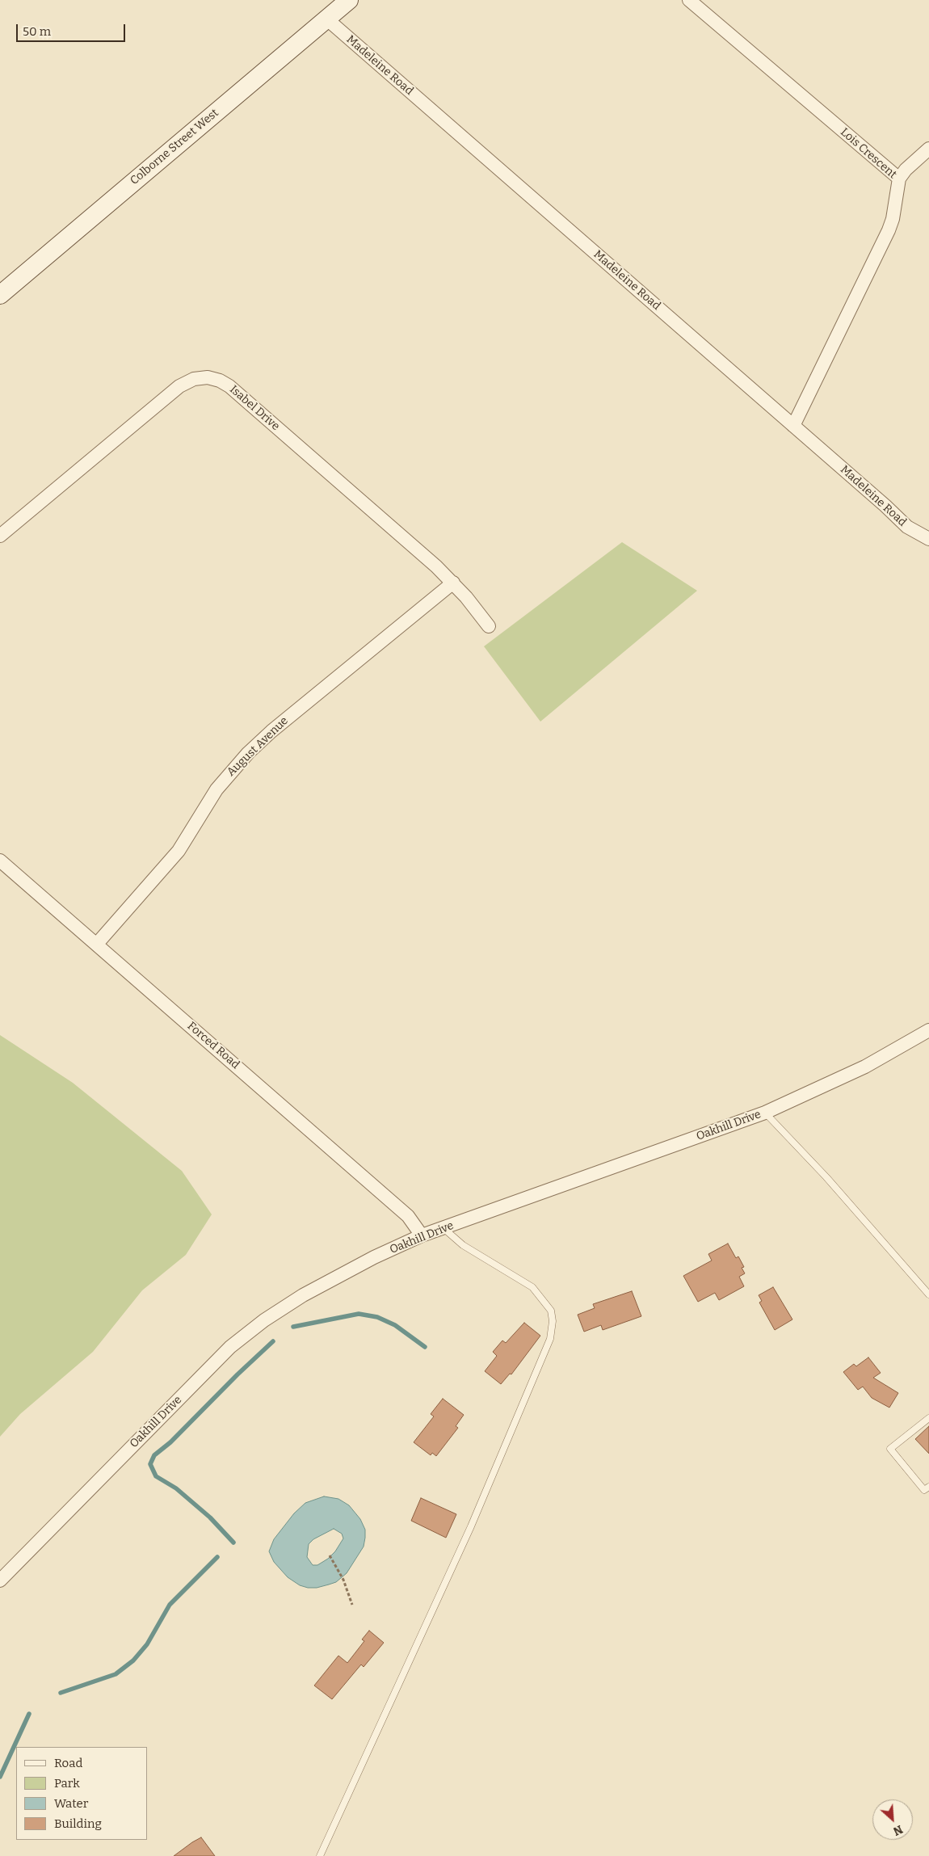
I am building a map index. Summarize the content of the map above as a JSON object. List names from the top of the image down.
{
  "streets": {
    "main road": ["Colborne Street West"],
    "street": [
      "Madeleine Road",
      "Lois Crescent",
      "Isabel Drive",
      "August Avenue",
      "Forced Road",
      "Oakhill Drive"
    ]
  },
  "crossings": [
    ["Madeleine Road", "Colborne Street West"],
    ["Madeleine Road", "Lois Crescent"],
    ["Isabel Drive", "August Avenue"],
    ["August Avenue", "Forced Road"],
    ["Forced Road", "Oakhill Drive"]
  ],
  "legend": [
    "Road",
    "Park",
    "Water",
    "Building"
  ],
  "scale_bar": "50 m",
  "north": "bottom right"
}
